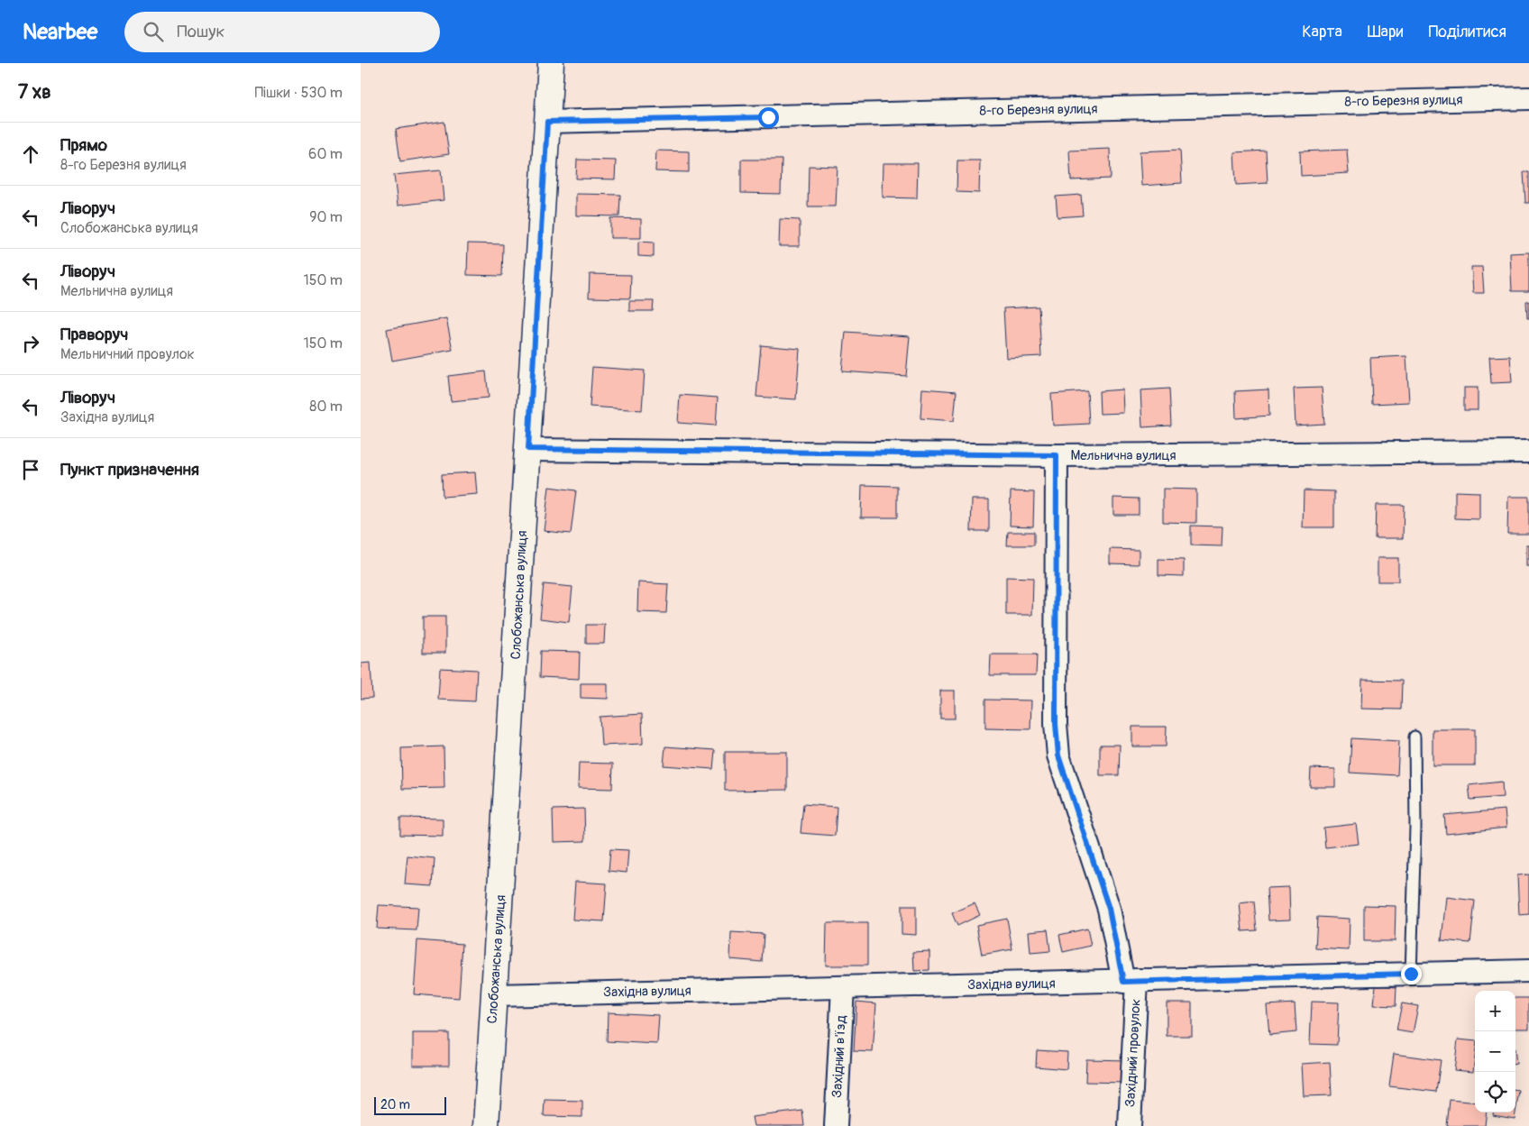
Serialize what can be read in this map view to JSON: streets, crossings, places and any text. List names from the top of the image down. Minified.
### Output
{"streets":{"street":["8-го Березня вулиця","Мельнична вулиця","Слобожанська вулиця","Західна вулиця","Західний провулок","Західний в'їзд"]},"crossings":[["8-го Березня вулиця","Слобожанська вулиця"],["Мельнична вулиця","Слобожанська вулиця"],["Мельнична вулиця","Західний провулок"],["Слобожанська вулиця","Західна вулиця"],["Західна вулиця","Західний провулок"],["Західна вулиця","Західний в'їзд"]],"scale_bar":"20 m","page":{"header":"Nearbee","search":"Пошук","nav":["Карта","Шари","Поділитися"],"heading":["7 хв","Пішки · 530 m"],"list":[["Прямо","8-го Березня вулиця","60 m"],["Ліворуч","Слобожанська вулиця","90 m"],["Ліворуч","Мельнична вулиця","150 m"],["Праворуч","Мельничний провулок","150 m"],["Ліворуч","Західна вулиця","80 m"],"Пункт призначення"],"map_buttons":["+","−"],"scale":"20 m"}}
